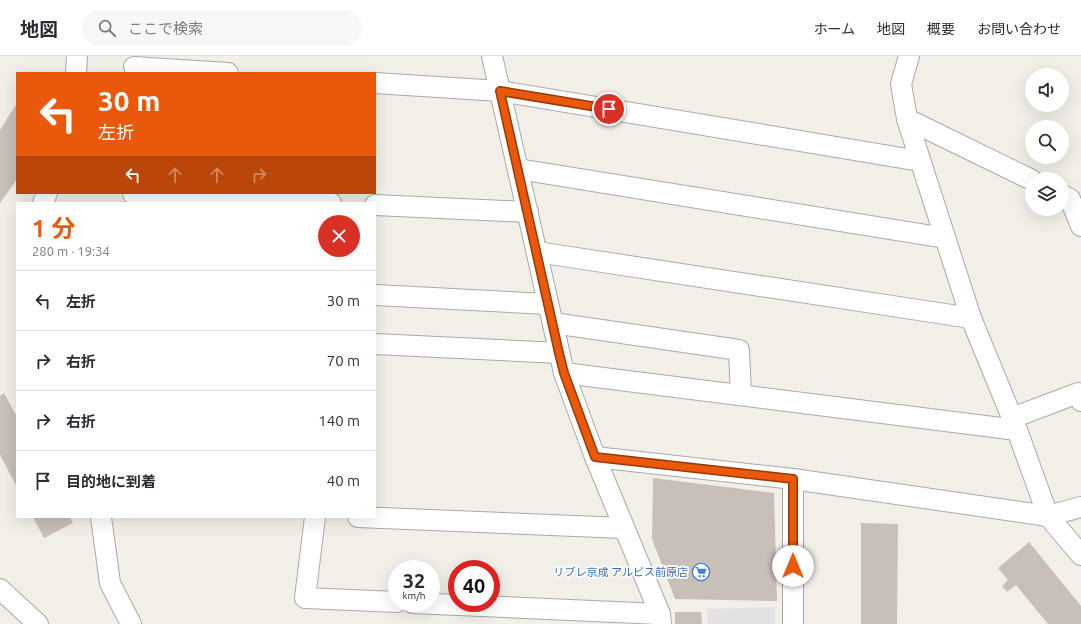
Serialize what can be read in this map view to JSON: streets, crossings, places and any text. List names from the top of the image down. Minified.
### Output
{"places":{"supermarket":["リブレ京成 アルビス前原店"]},"page":{"header":"地図","search":"ここで検索","nav":["ホーム","地図","概要","お問い合わせ"],"turn":["30 m","左折"],"heading":["1 分","280 m · 19:34"],"list":[{"name":"左折","value":"30 m"},{"name":"右折","value":"70 m"},{"name":"右折","value":"140 m"},{"name":"目的地に到着","value":"40 m"}],"speed":"32 km/h","limit":"40"}}
